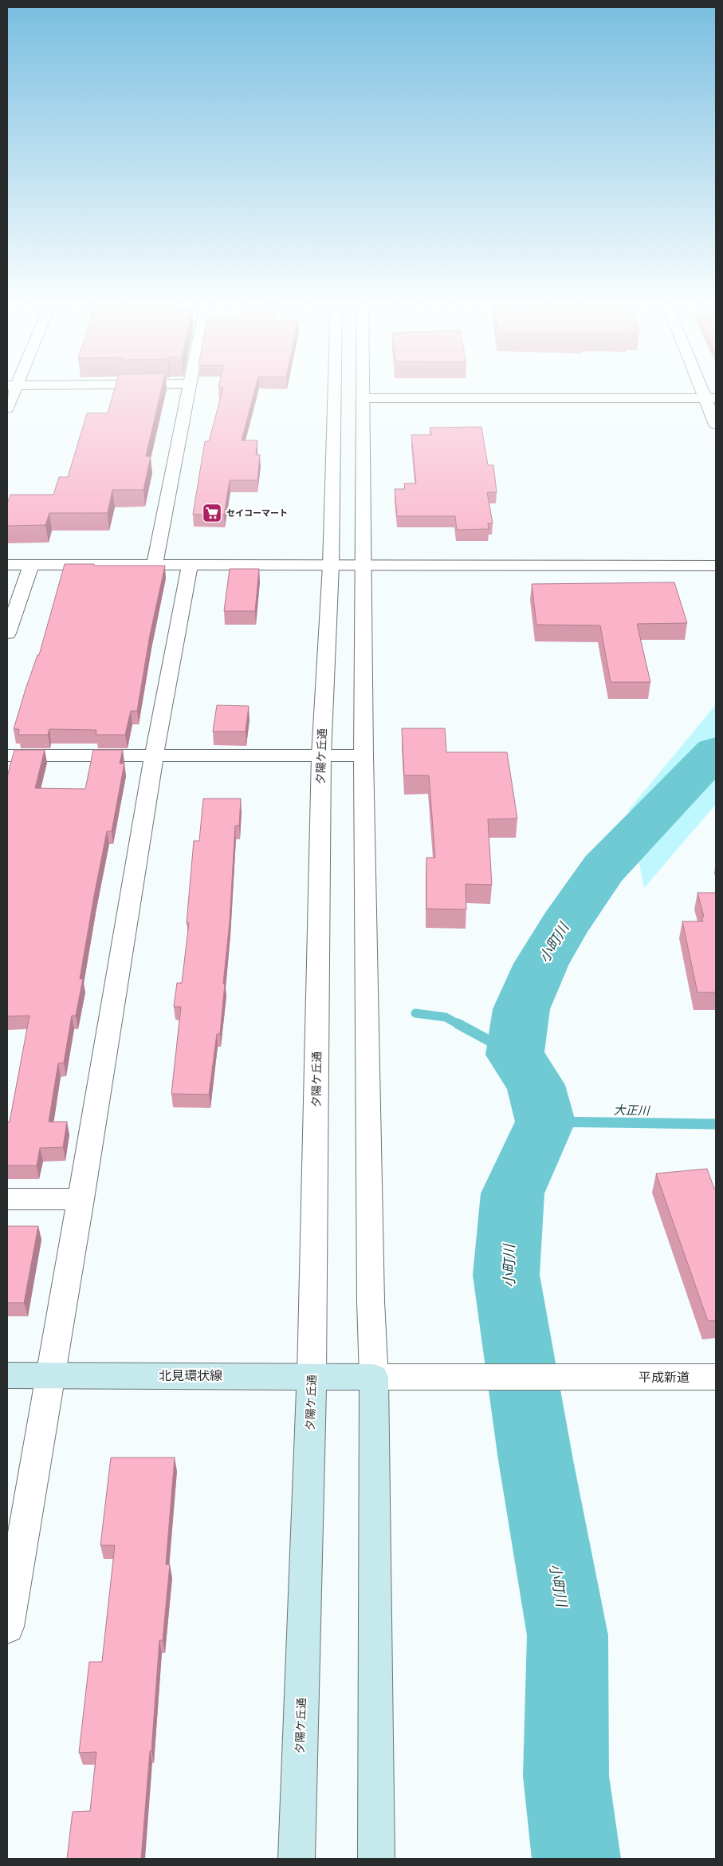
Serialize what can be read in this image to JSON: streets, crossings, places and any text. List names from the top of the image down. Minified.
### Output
{"streets":{"main road":["夕陽ケ丘通","北見環状線"],"street":["平成新道"]},"crossings":[["夕陽ケ丘通","北見環状線"],["北見環状線","平成新道"]],"water":["小町川","大正川"],"places":{"supermarket":["セイコーマート"]}}
